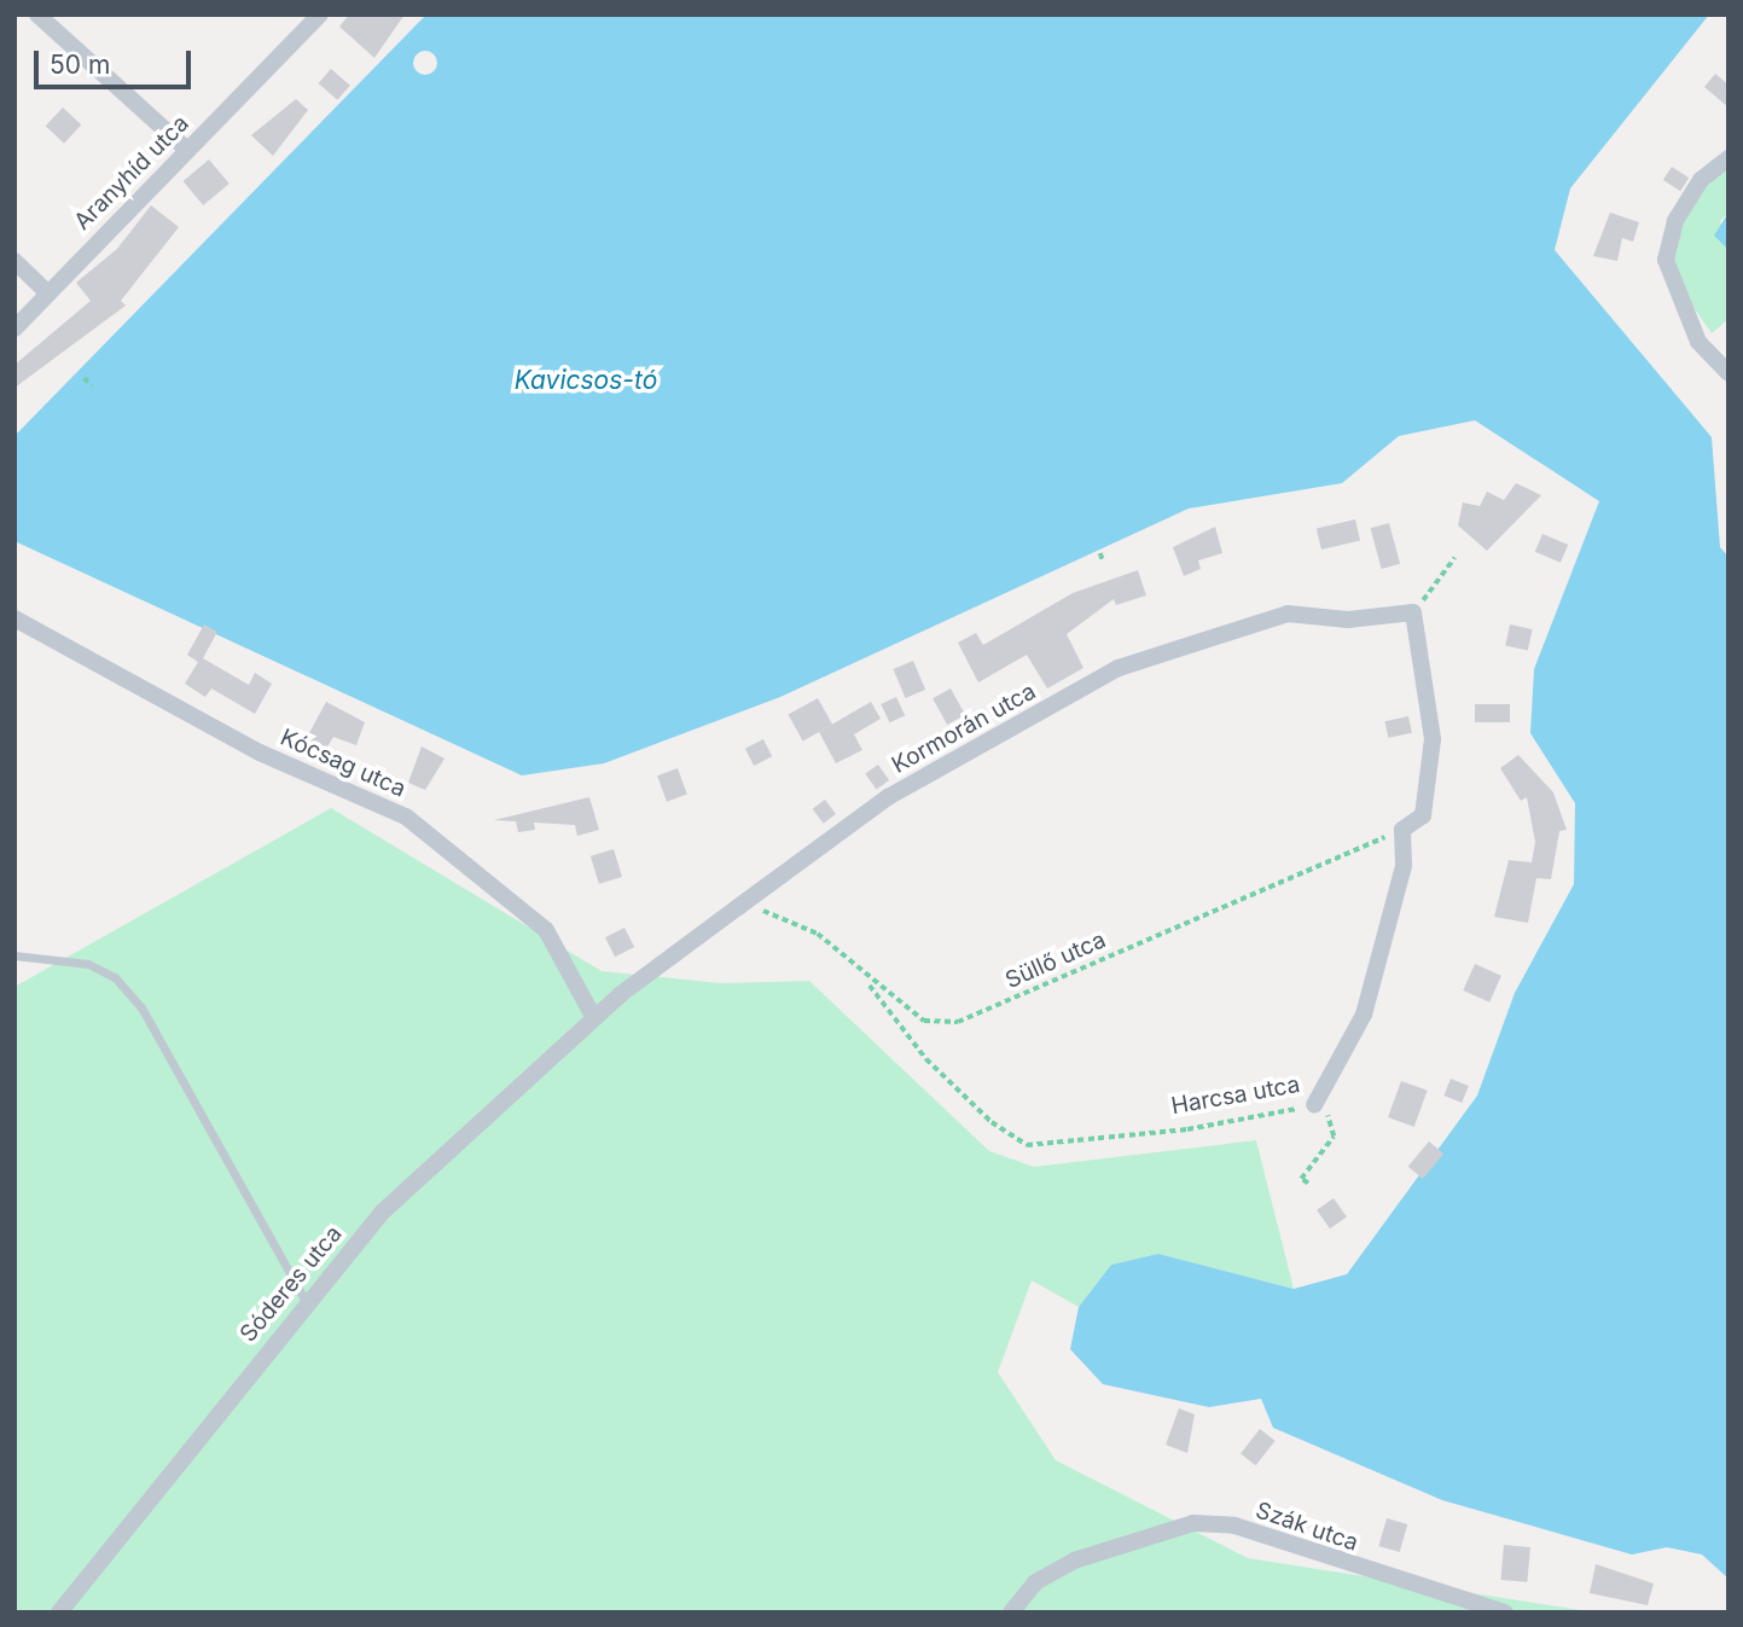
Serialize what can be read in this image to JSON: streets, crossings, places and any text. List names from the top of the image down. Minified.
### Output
{"streets":{"street":["Aranyhíd utca","Kormorán utca","Kócsag utca","Harcsa utca","Sóderes utca","Szák utca"],"path":["Süllő utca"]},"crossings":[["Kormorán utca","Kócsag utca"],["Kormorán utca","Süllő utca"],["Kormorán utca","Sóderes utca"],["Kócsag utca","Sóderes utca"],["Süllő utca","Harcsa utca"]],"water":["Kavicsos-tó"],"scale_bar":"50 m"}
